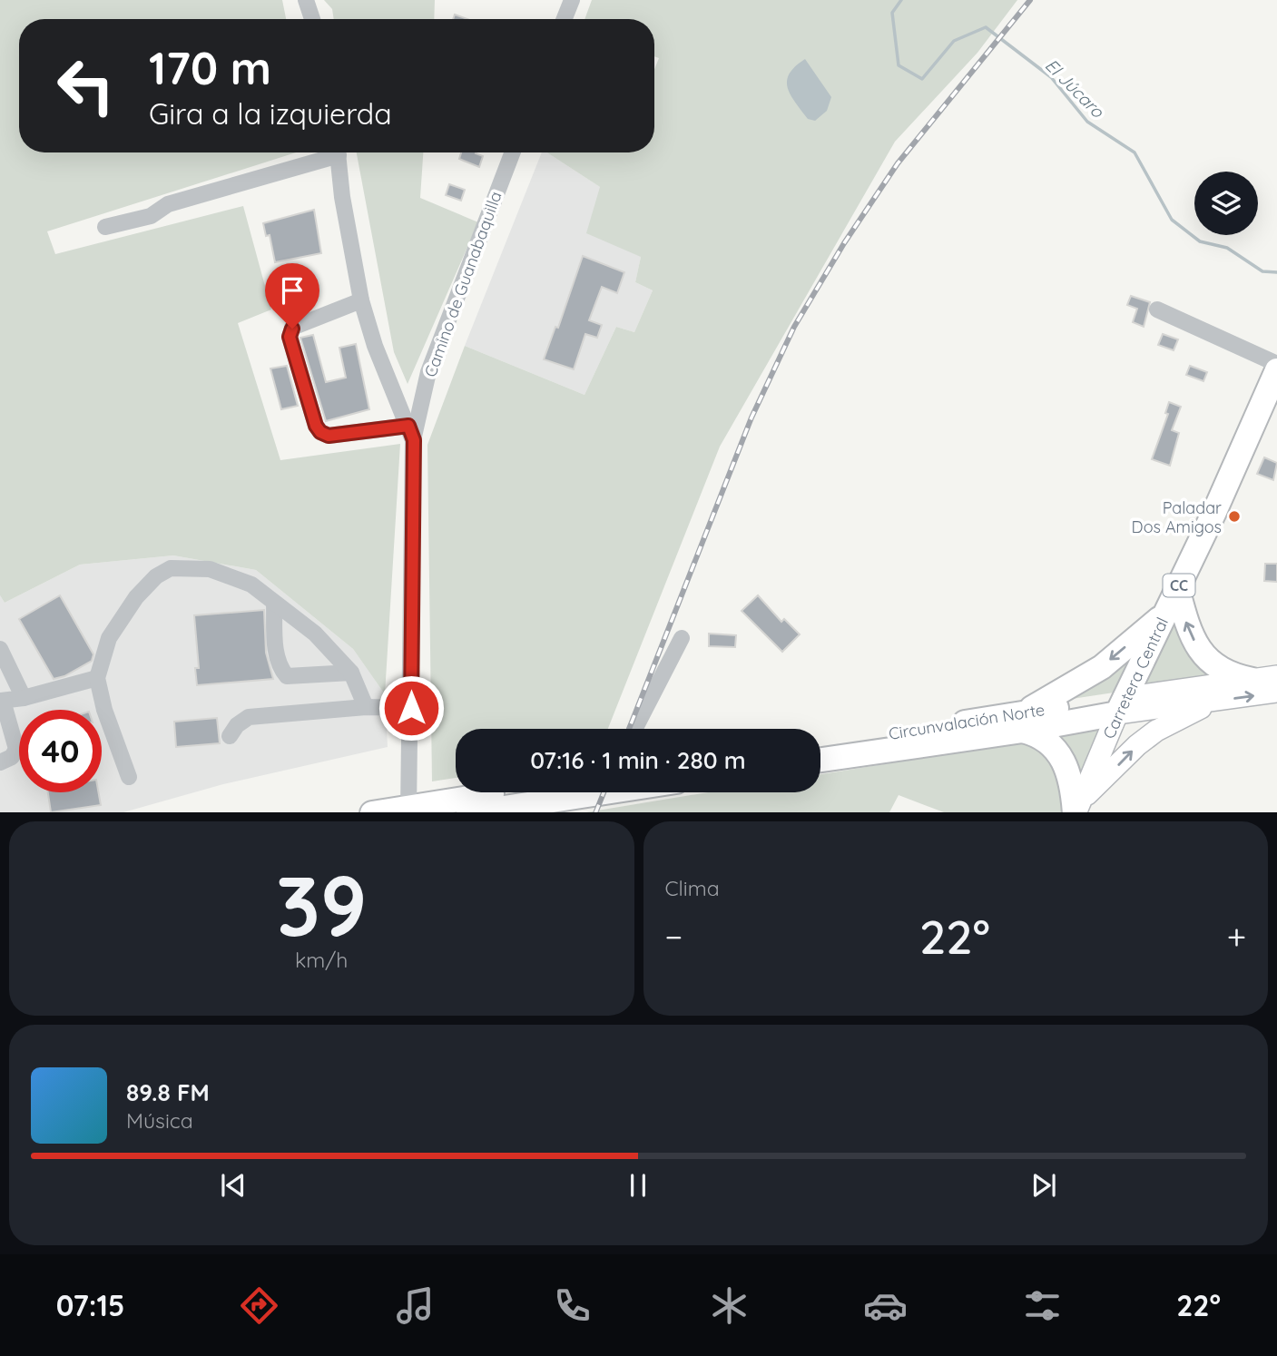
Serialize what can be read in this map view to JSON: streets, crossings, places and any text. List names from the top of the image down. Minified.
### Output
{"streets":{"highway":["CC","Carretera Central","Circunvalación Norte"],"street":["Camino de Guanabaquilla"]},"crossings":[["Carretera Central","Circunvalación Norte"]],"water":["El Júcaro"],"places":["Paladar Dos Amigos"],"page":{"turn":["170 m","Gira a la izquierda"],"limit":"40","trip":"07:16 · 1 min · 280 m","tile":[["39","km/h"],"Clima"],"heat":["−","22°","+"],"song":["89.8 FM","Música"],"tabs":["07:15","22°"]}}
